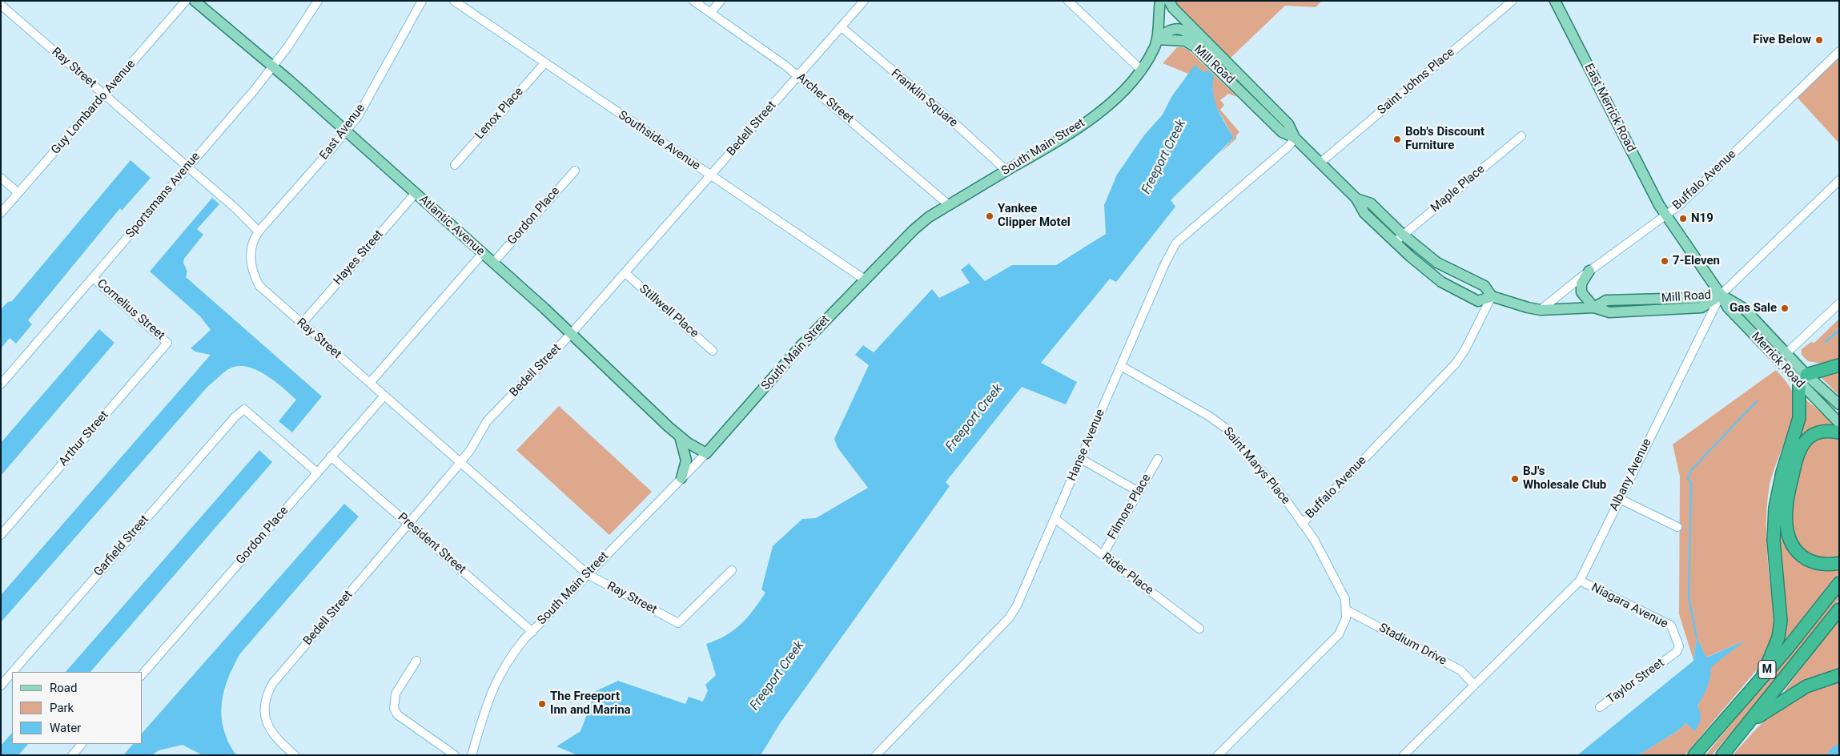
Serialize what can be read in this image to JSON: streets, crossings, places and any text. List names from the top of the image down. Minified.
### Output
{"streets":{"highway":["M"],"main road":["Mill Road","East Merrick Road","South Main Street","Atlantic Avenue","Merrick Road"],"street":["Ray Street","Saint Johns Place","Archer Street","Franklin Square","Guy Lombardo Avenue","Lenox Place","Bedell Street","East Avenue","Southside Avenue","Buffalo Avenue","Maple Place","Sportsmans Avenue","Gordon Place","Hayes Street","Cornelius Street","Stillwell Place","Arthur Street","Hanse Avenue","Saint Marys Place","Albany Avenue","Filmore Place","President Street","Garfield Street","Rider Place","Niagara Avenue","Stadium Drive","Taylor Street"]},"crossings":[["Mill Road","Saint Johns Place"],["Mill Road","South Main Street"],["Mill Road","Buffalo Avenue"],["Mill Road","Maple Place"],["Mill Road","Merrick Road"],["Mill Road","Hanse Avenue"],["Mill Road","Albany Avenue"],["Ray Street","Guy Lombardo Avenue"],["Ray Street","Bedell Street"],["Ray Street","East Avenue"],["Ray Street","South Main Street"],["Ray Street","Sportsmans Avenue"],["Ray Street","Gordon Place"],["Ray Street","Hayes Street"],["Archer Street","Bedell Street"],["Archer Street","South Main Street"],["Franklin Square","Bedell Street"],["Franklin Square","South Main Street"],["East Merrick Road","Buffalo Avenue"],["East Merrick Road","Merrick Road"],["Lenox Place","Southside Avenue"],["Bedell Street","Southside Avenue"],["Bedell Street","Atlantic Avenue"],["Bedell Street","Stillwell Place"],["Bedell Street","President Street"],["East Avenue","Atlantic Avenue"],["Southside Avenue","South Main Street"],["South Main Street","Atlantic Avenue"],["South Main Street","President Street"],["Buffalo Avenue","Merrick Road"],["Buffalo Avenue","Saint Marys Place"],["Buffalo Avenue","Stadium Drive"],["Sportsmans Avenue","Atlantic Avenue"],["Sportsmans Avenue","Cornelius Street"],["Gordon Place","Atlantic Avenue"],["Gordon Place","President Street"],["Gordon Place","Garfield Street"],["Atlantic Avenue","Hayes Street"],["Cornelius Street","Arthur Street"],["Merrick Road","Albany Avenue"],["Hanse Avenue","Saint Marys Place"],["Hanse Avenue","Rider Place"],["Albany Avenue","Niagara Avenue"],["Albany Avenue","Stadium Drive"],["Filmore Place","Rider Place"],["Niagara Avenue","Taylor Street"]],"water":["Freeport Creek"],"places":["Five Below","Bob's Discount Furniture","Yankee Clipper Motel","N19","7-Eleven","Gas Sale","BJ's Wholesale Club","The Freeport Inn and Marina"],"legend":["Road","Park","Water"]}
